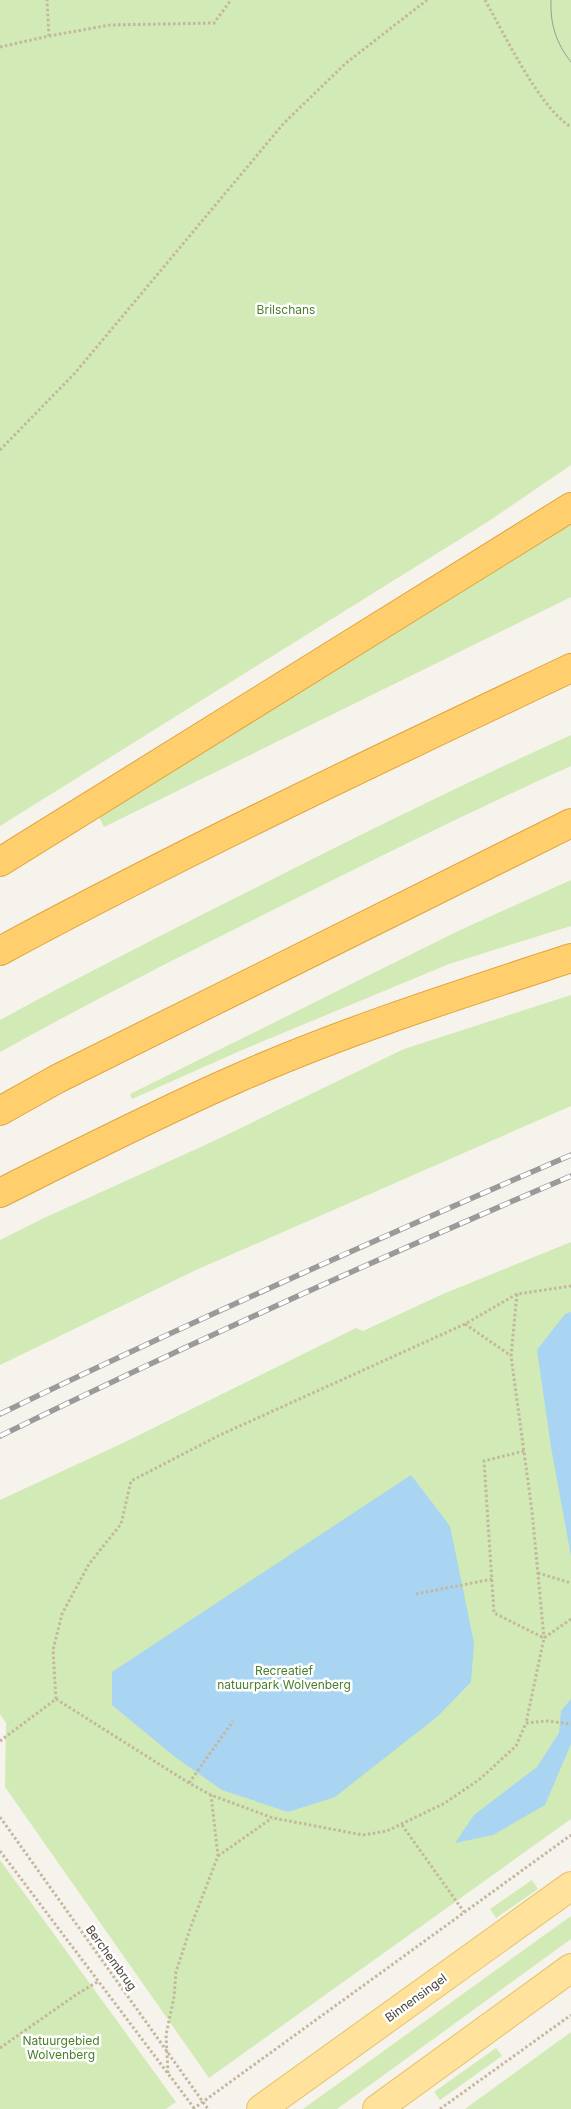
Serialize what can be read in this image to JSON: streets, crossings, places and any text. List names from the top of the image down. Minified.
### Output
{"streets":{"main road":["Binnensingel"],"path":["Berchembrug"]},"parks":["Brilschans","Recreatief natuurpark Wolvenberg","Natuurgebied Wolvenberg"]}
